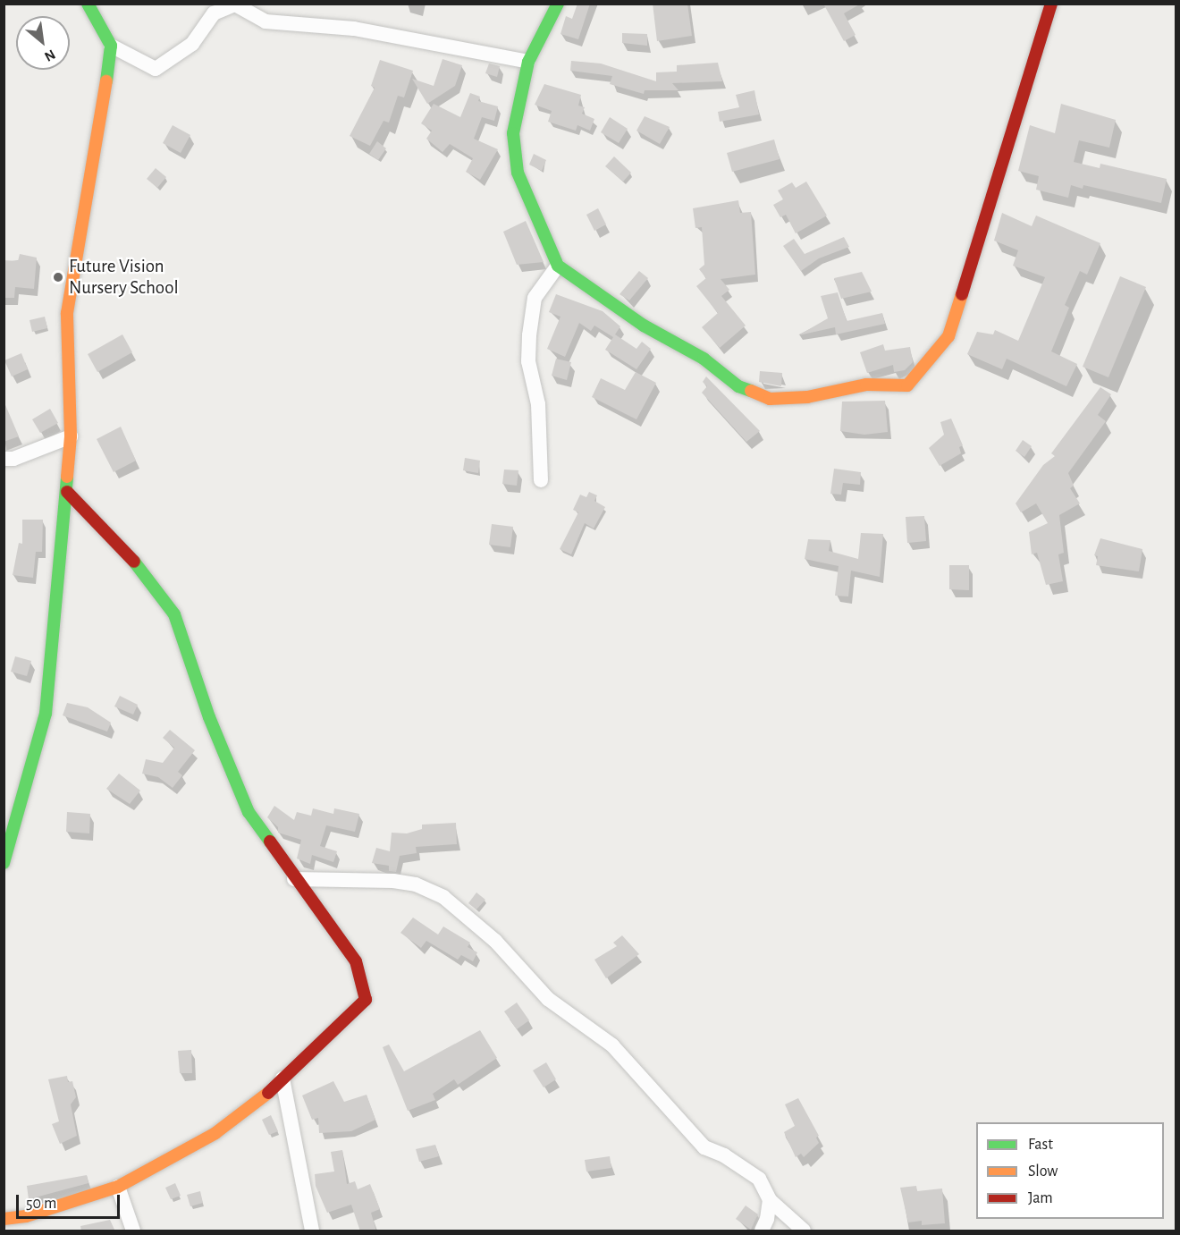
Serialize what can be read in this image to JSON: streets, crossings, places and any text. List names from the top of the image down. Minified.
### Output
{"places":["Future Vision Nursery School"],"legend":["Fast","Slow","Jam"],"scale_bar":"50 m","north":"bottom right"}
